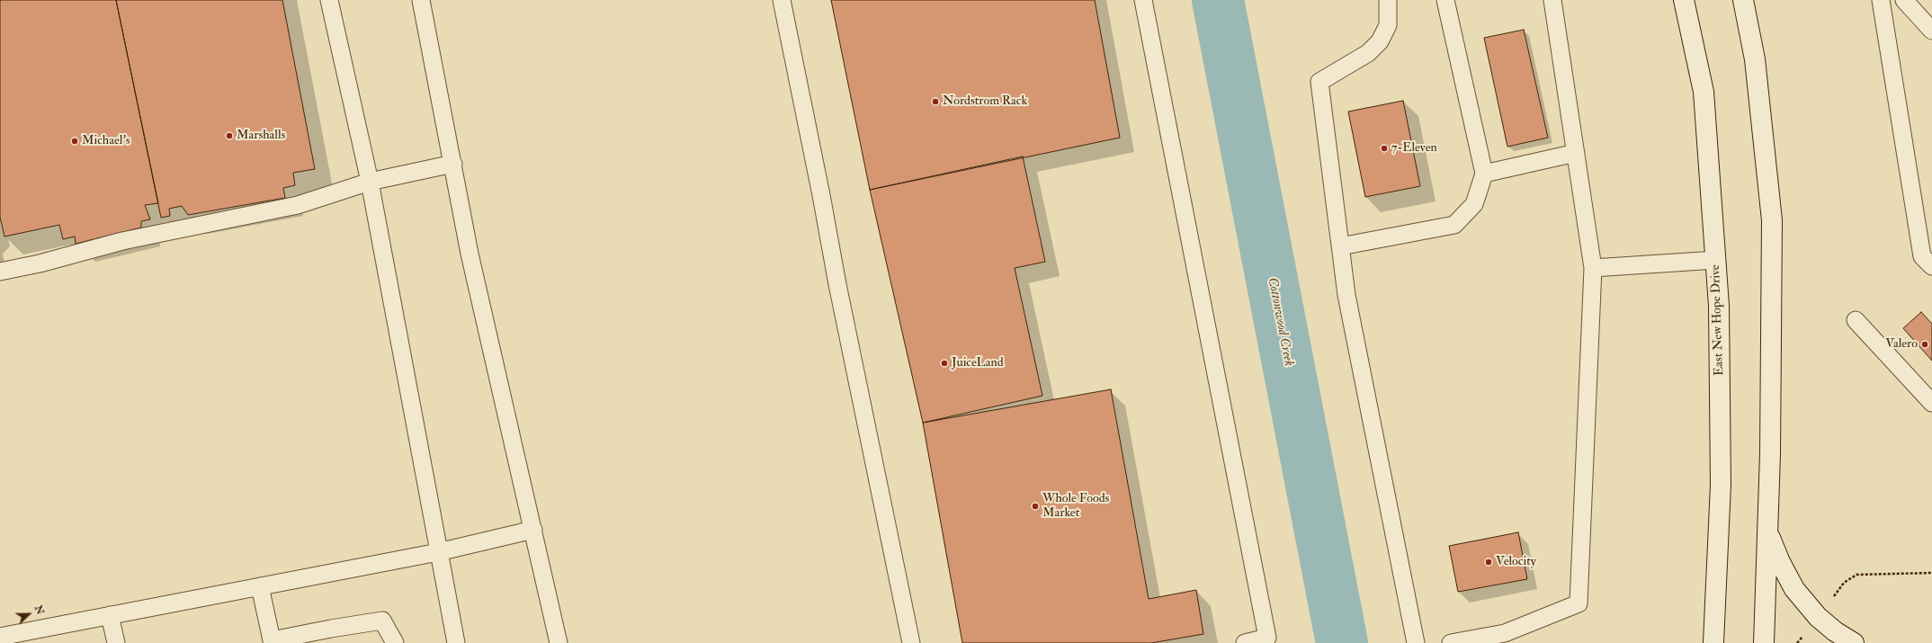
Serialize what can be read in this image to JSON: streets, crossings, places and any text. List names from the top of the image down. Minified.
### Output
{"streets":{"main road":["East New Hope Drive"]},"water":["Cottonwood Creek"],"places":["Nordstrom Rack","Marshalls","Michael's","7-Eleven","Valero","JuiceLand","Whole Foods Market","Velocity"],"north":"right"}
